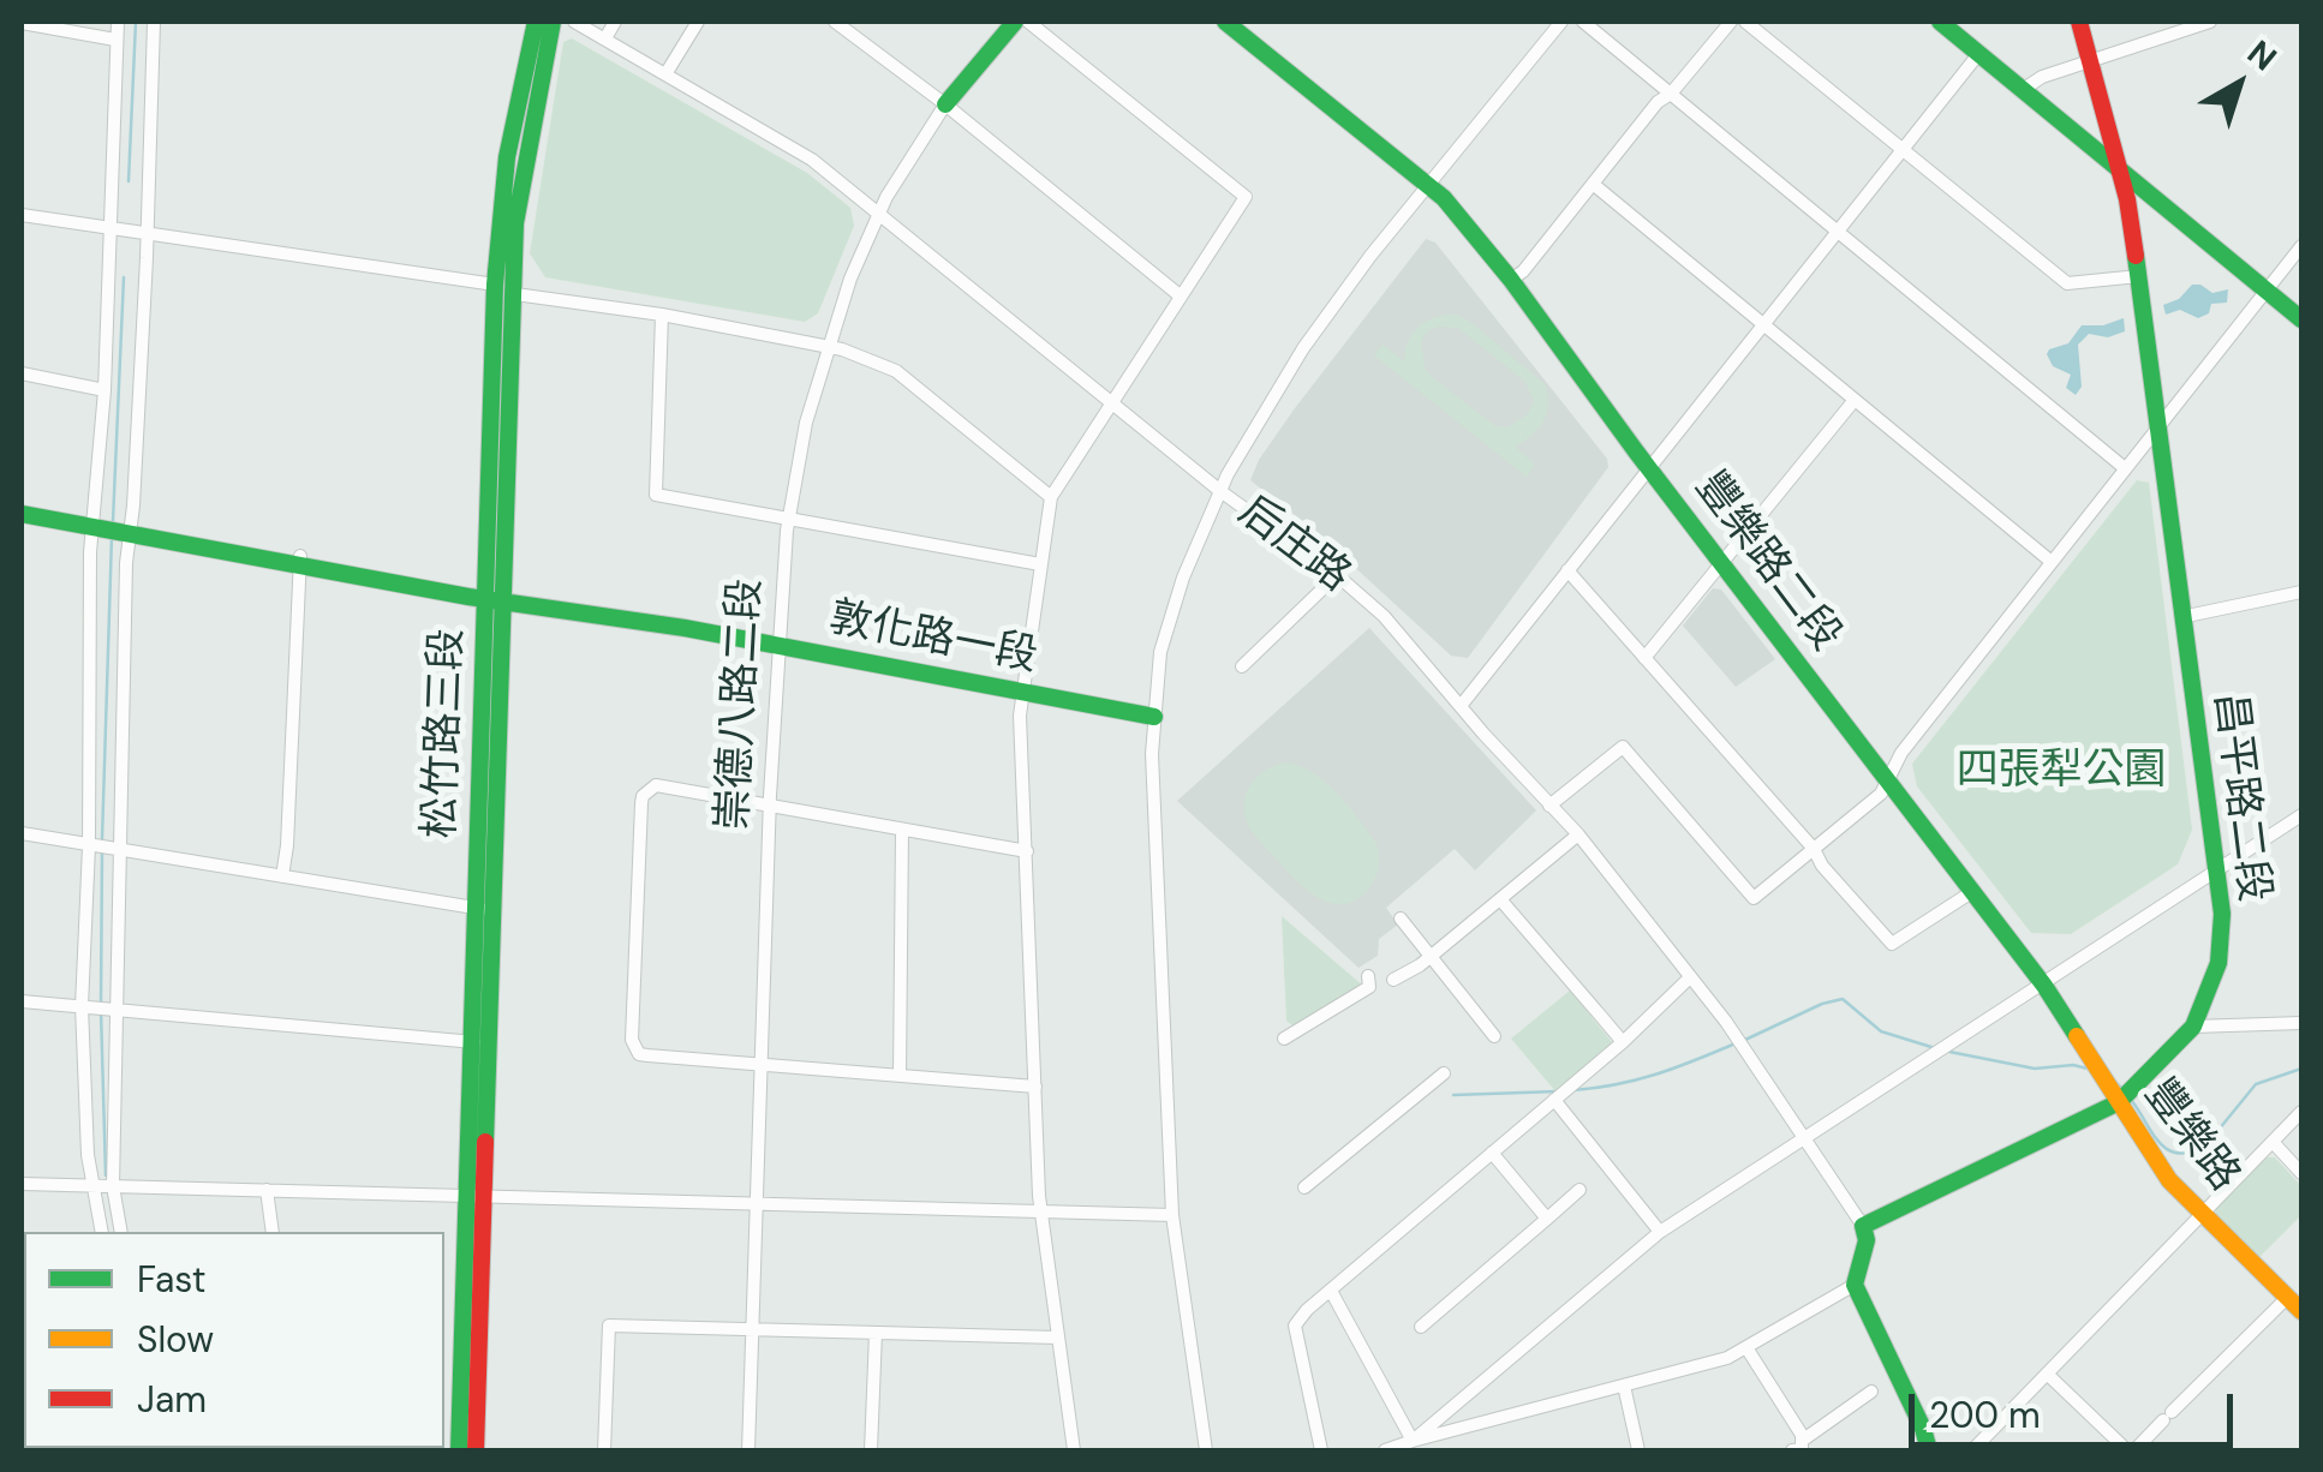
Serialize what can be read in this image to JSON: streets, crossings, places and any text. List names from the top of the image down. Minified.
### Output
{"streets":{"street":["后庄路","豐樂路二段","敦化路一段","崇德八路二段","松竹路三段","昌平路二段","豐樂路"]},"crossings":[["后庄路","崇德八路二段"],["后庄路","昌平路二段"],["豐樂路二段","豐樂路"],["敦化路一段","崇德八路二段"],["敦化路一段","松竹路三段"],["昌平路二段","豐樂路"]],"parks":["四張犁公園"],"legend":["Fast","Slow","Jam"],"scale_bar":"200 m","north":"top right"}
